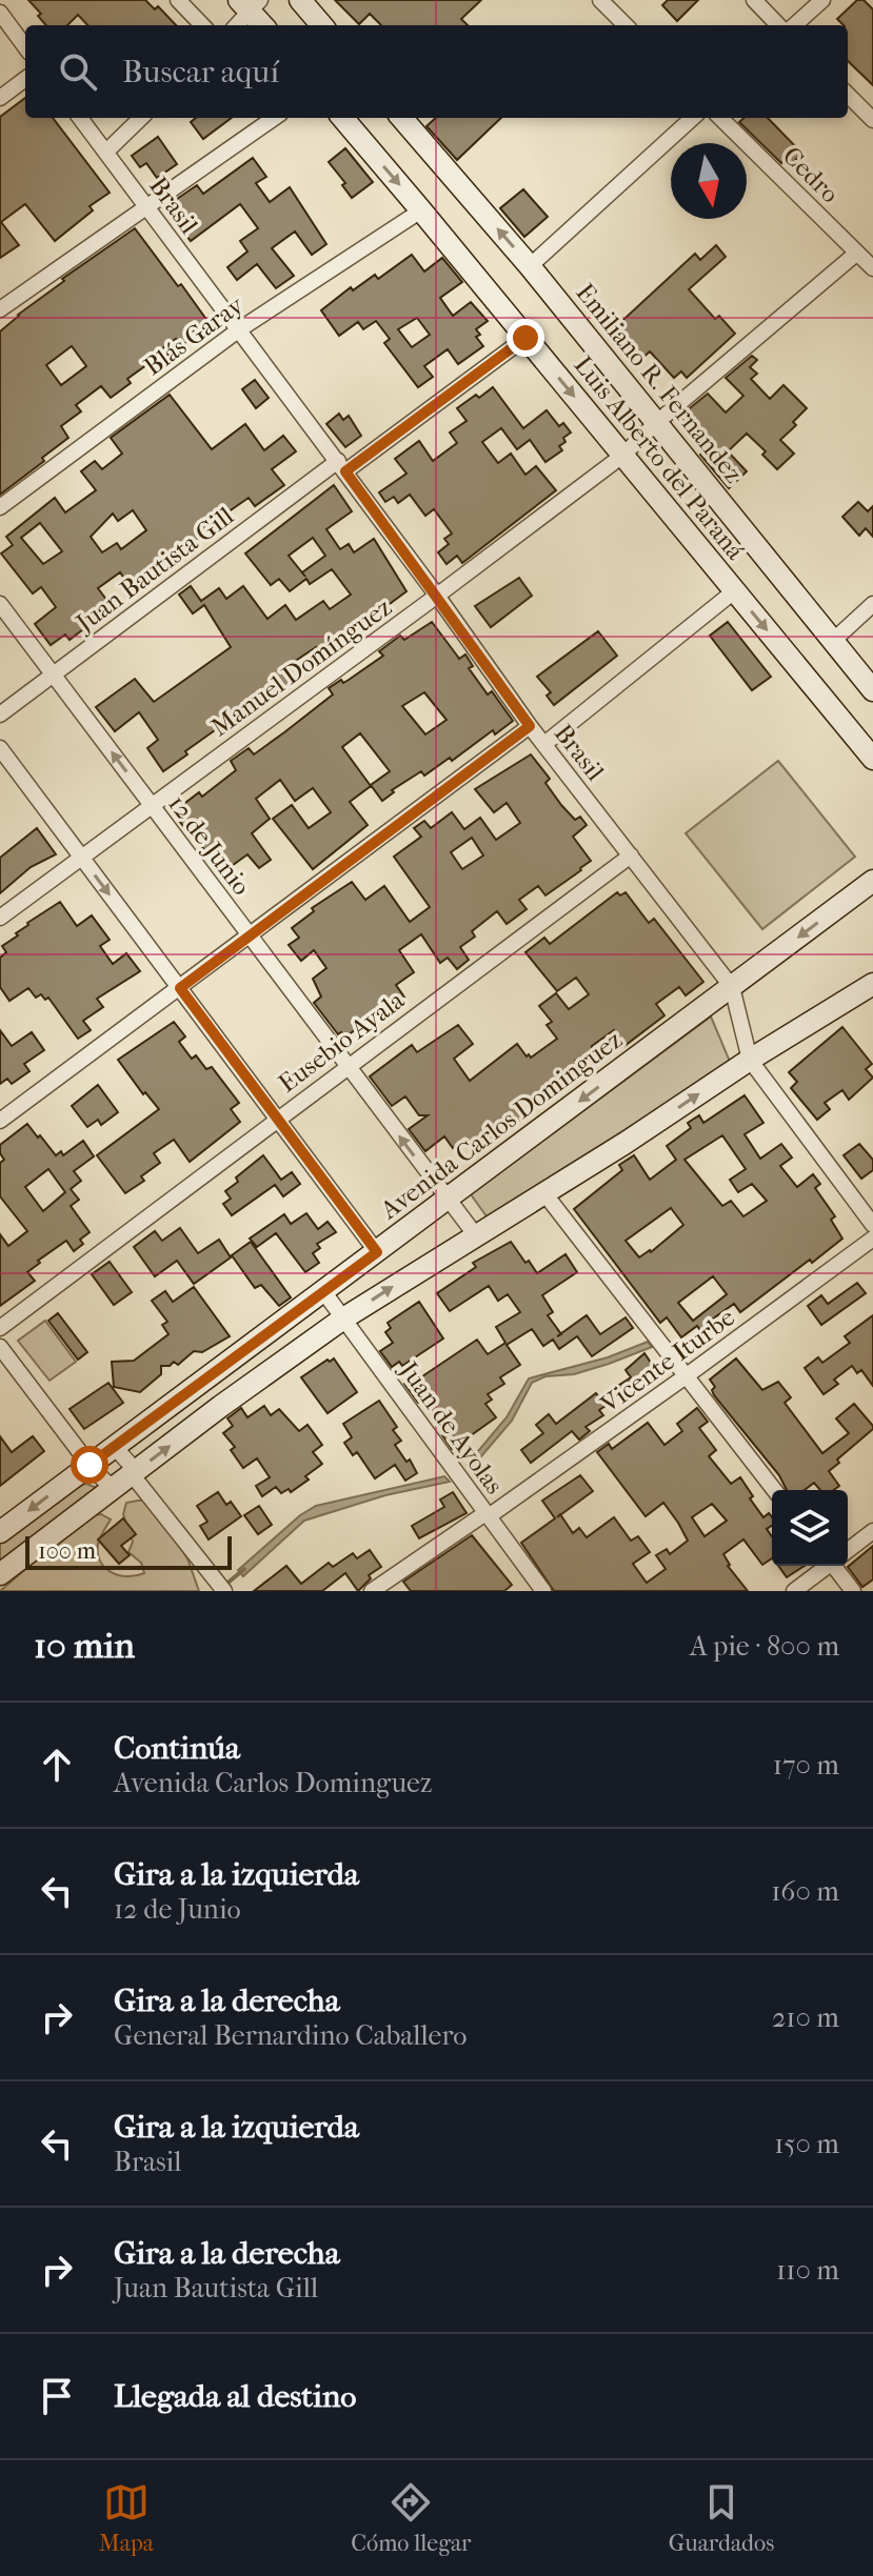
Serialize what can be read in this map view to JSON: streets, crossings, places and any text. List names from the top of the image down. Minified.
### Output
{"streets":{"main road":["Emiliano R. Fernandez","Luis Alberto del Paraná","Avenida Carlos Dominguez"],"street":["Cedro","Brasil","Blás Garay","Juan Bautista Gill","Manuel Domínguez","12 de Junio","Eusebio Ayala","Vicente Iturbe","Juan de Ayolas"]},"crossings":[["Cedro","Manuel Domínguez"],["Brasil","Blás Garay"],["Brasil","Juan Bautista Gill"],["Brasil","Manuel Domínguez"],["Brasil","Eusebio Ayala"],["Brasil","Avenida Carlos Dominguez"],["Blás Garay","Luis Alberto del Paraná"],["Emiliano R. Fernandez","Manuel Domínguez"],["Luis Alberto del Paraná","Juan Bautista Gill"],["Luis Alberto del Paraná","Manuel Domínguez"],["Juan Bautista Gill","12 de Junio"],["Manuel Domínguez","12 de Junio"],["12 de Junio","Eusebio Ayala"],["12 de Junio","Avenida Carlos Dominguez"],["Avenida Carlos Dominguez","Juan de Ayolas"],["Vicente Iturbe","Juan de Ayolas"]],"one_way":["Luis Alberto del Paraná"],"scale_bar":"100 m","north":"bottom","page":{"search":"Buscar aquí","scale":"100 m","heading":["10 min","A pie · 800 m"],"list":[["Continúa","Avenida Carlos Dominguez","170 m"],["Gira a la izquierda","12 de Junio","160 m"],["Gira a la derecha","General Bernardino Caballero","210 m"],["Gira a la izquierda","Brasil","150 m"],["Gira a la derecha","Juan Bautista Gill","110 m"],"Llegada al destino"],"nav":["Mapa","Cómo llegar","Guardados"]}}
